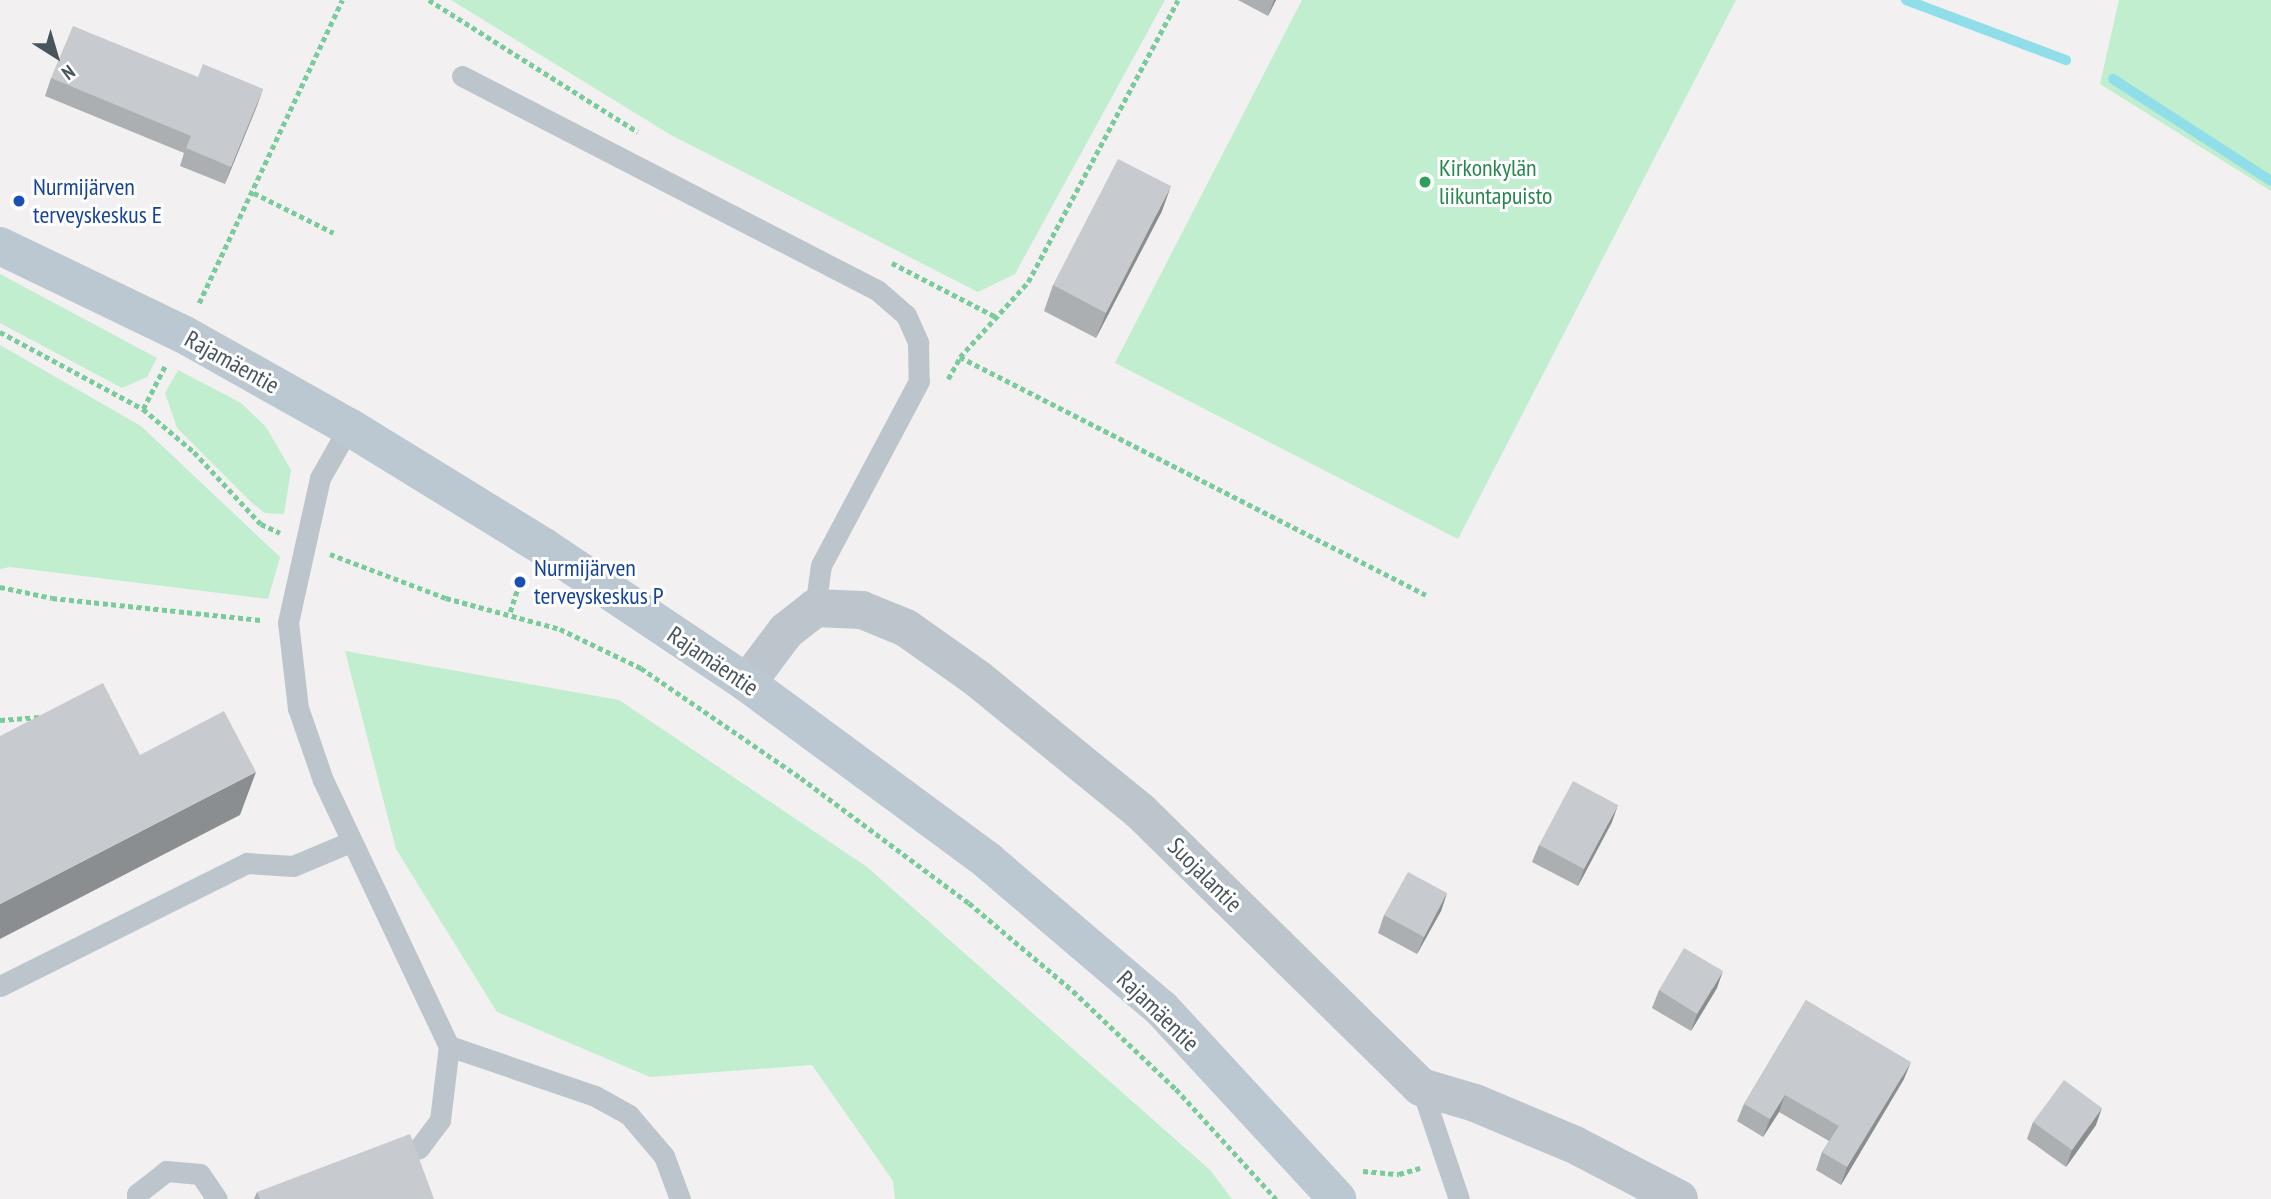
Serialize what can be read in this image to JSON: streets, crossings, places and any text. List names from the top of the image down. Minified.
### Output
{"streets":{"main road":["Rajamäentie"],"street":["Suojalantie"]},"places":["Kirkonkylän liikuntapuisto","Nurmijärven terveyskeskus E","Nurmijärven terveyskeskus P"],"north":"bottom right"}
